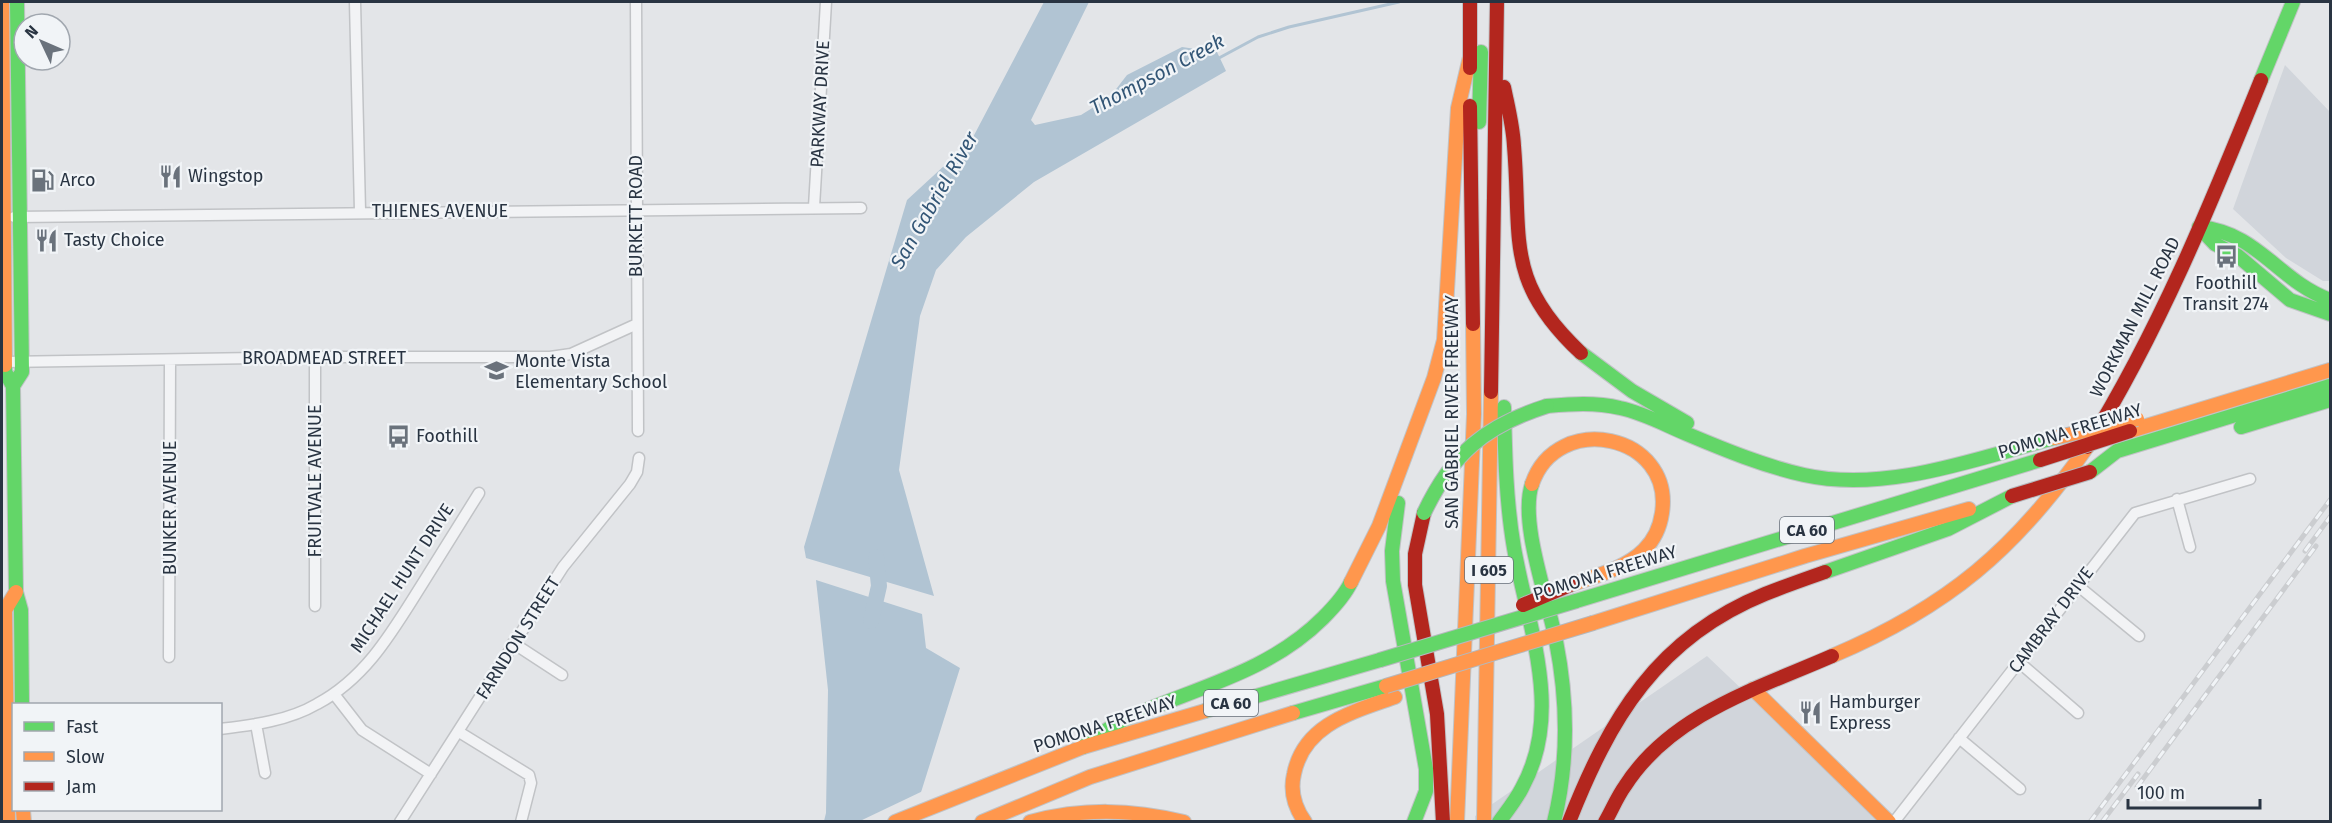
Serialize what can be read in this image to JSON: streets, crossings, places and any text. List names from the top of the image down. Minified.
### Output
{"streets":{"main road":["WORKMAN MILL ROAD","SAN GABRIEL RIVER FREEWAY","POMONA FREEWAY","CA 60","I 605"],"street":["PARKWAY DRIVE","THIENES AVENUE","BURKETT ROAD","BROADMEAD STREET","FRUITVALE AVENUE","BUNKER AVENUE","MICHAEL HUNT DRIVE","CAMBRAY DRIVE","FARNDON STREET"]},"crossings":[["PARKWAY DRIVE","THIENES AVENUE"],["THIENES AVENUE","BURKETT ROAD"],["BURKETT ROAD","BROADMEAD STREET"],["BROADMEAD STREET","FRUITVALE AVENUE"],["BROADMEAD STREET","BUNKER AVENUE"]],"water":["Thompson Creek","San Gabriel River"],"places":{"restaurant":["Wingstop","Tasty Choice","Hamburger Express"],"fuel station":["Arco"],"bus stop":["Foothill Transit 274","Foothill"],"school or university":["Monte Vista Elementary School"]},"legend":["Fast","Slow","Jam"],"scale_bar":"100 m","north":"top left"}
